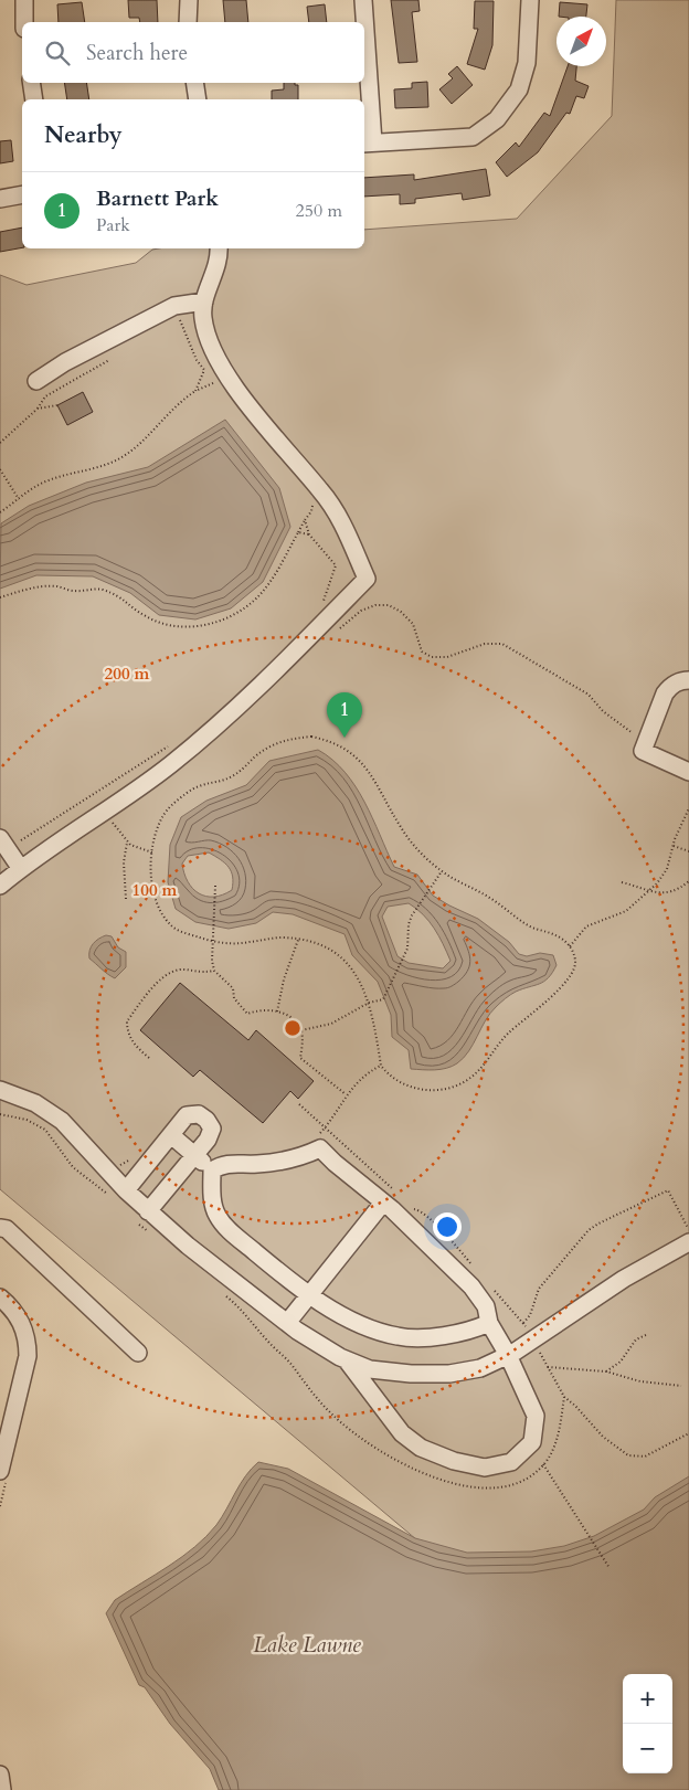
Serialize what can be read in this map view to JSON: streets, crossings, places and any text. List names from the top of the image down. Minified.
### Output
{"water":["Lake Lawne"],"north":"top right","page":{"search":"Search here","heading":"Nearby","list":[{"mark":"1","name":"Barnett Park","note":"Park","value":"250 m"}],"pins":"1","map_buttons":["+","−"]},"rings":["200 m","100 m"]}
